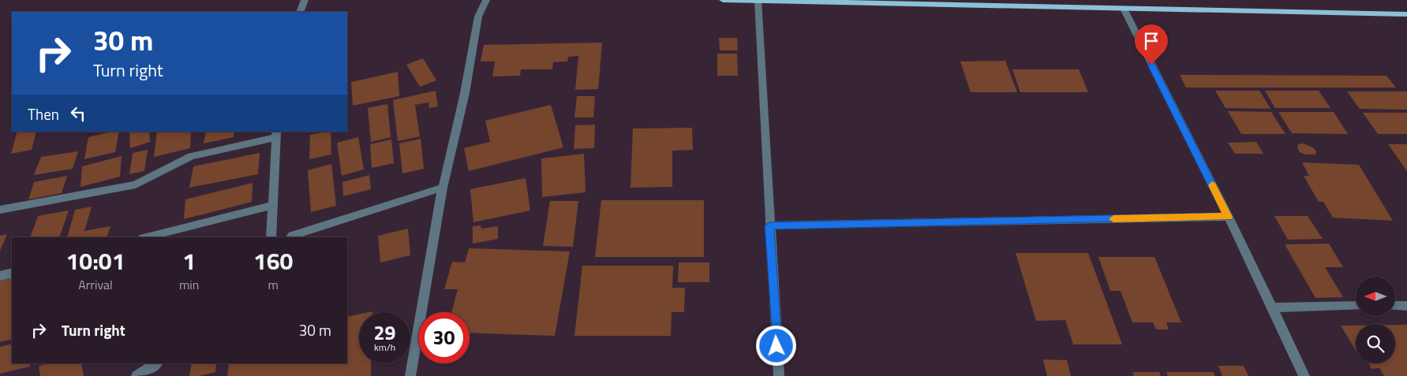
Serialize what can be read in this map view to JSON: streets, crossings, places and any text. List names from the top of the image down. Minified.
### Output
{"north":"left","page":{"turn":["30 m","Turn right"],"then":"Then","eta":["10:01","Arrival","1","min","160","m"],"list":[{"name":"Turn right","value":"30 m"}],"speed":"29 km/h","limit":"30"}}
